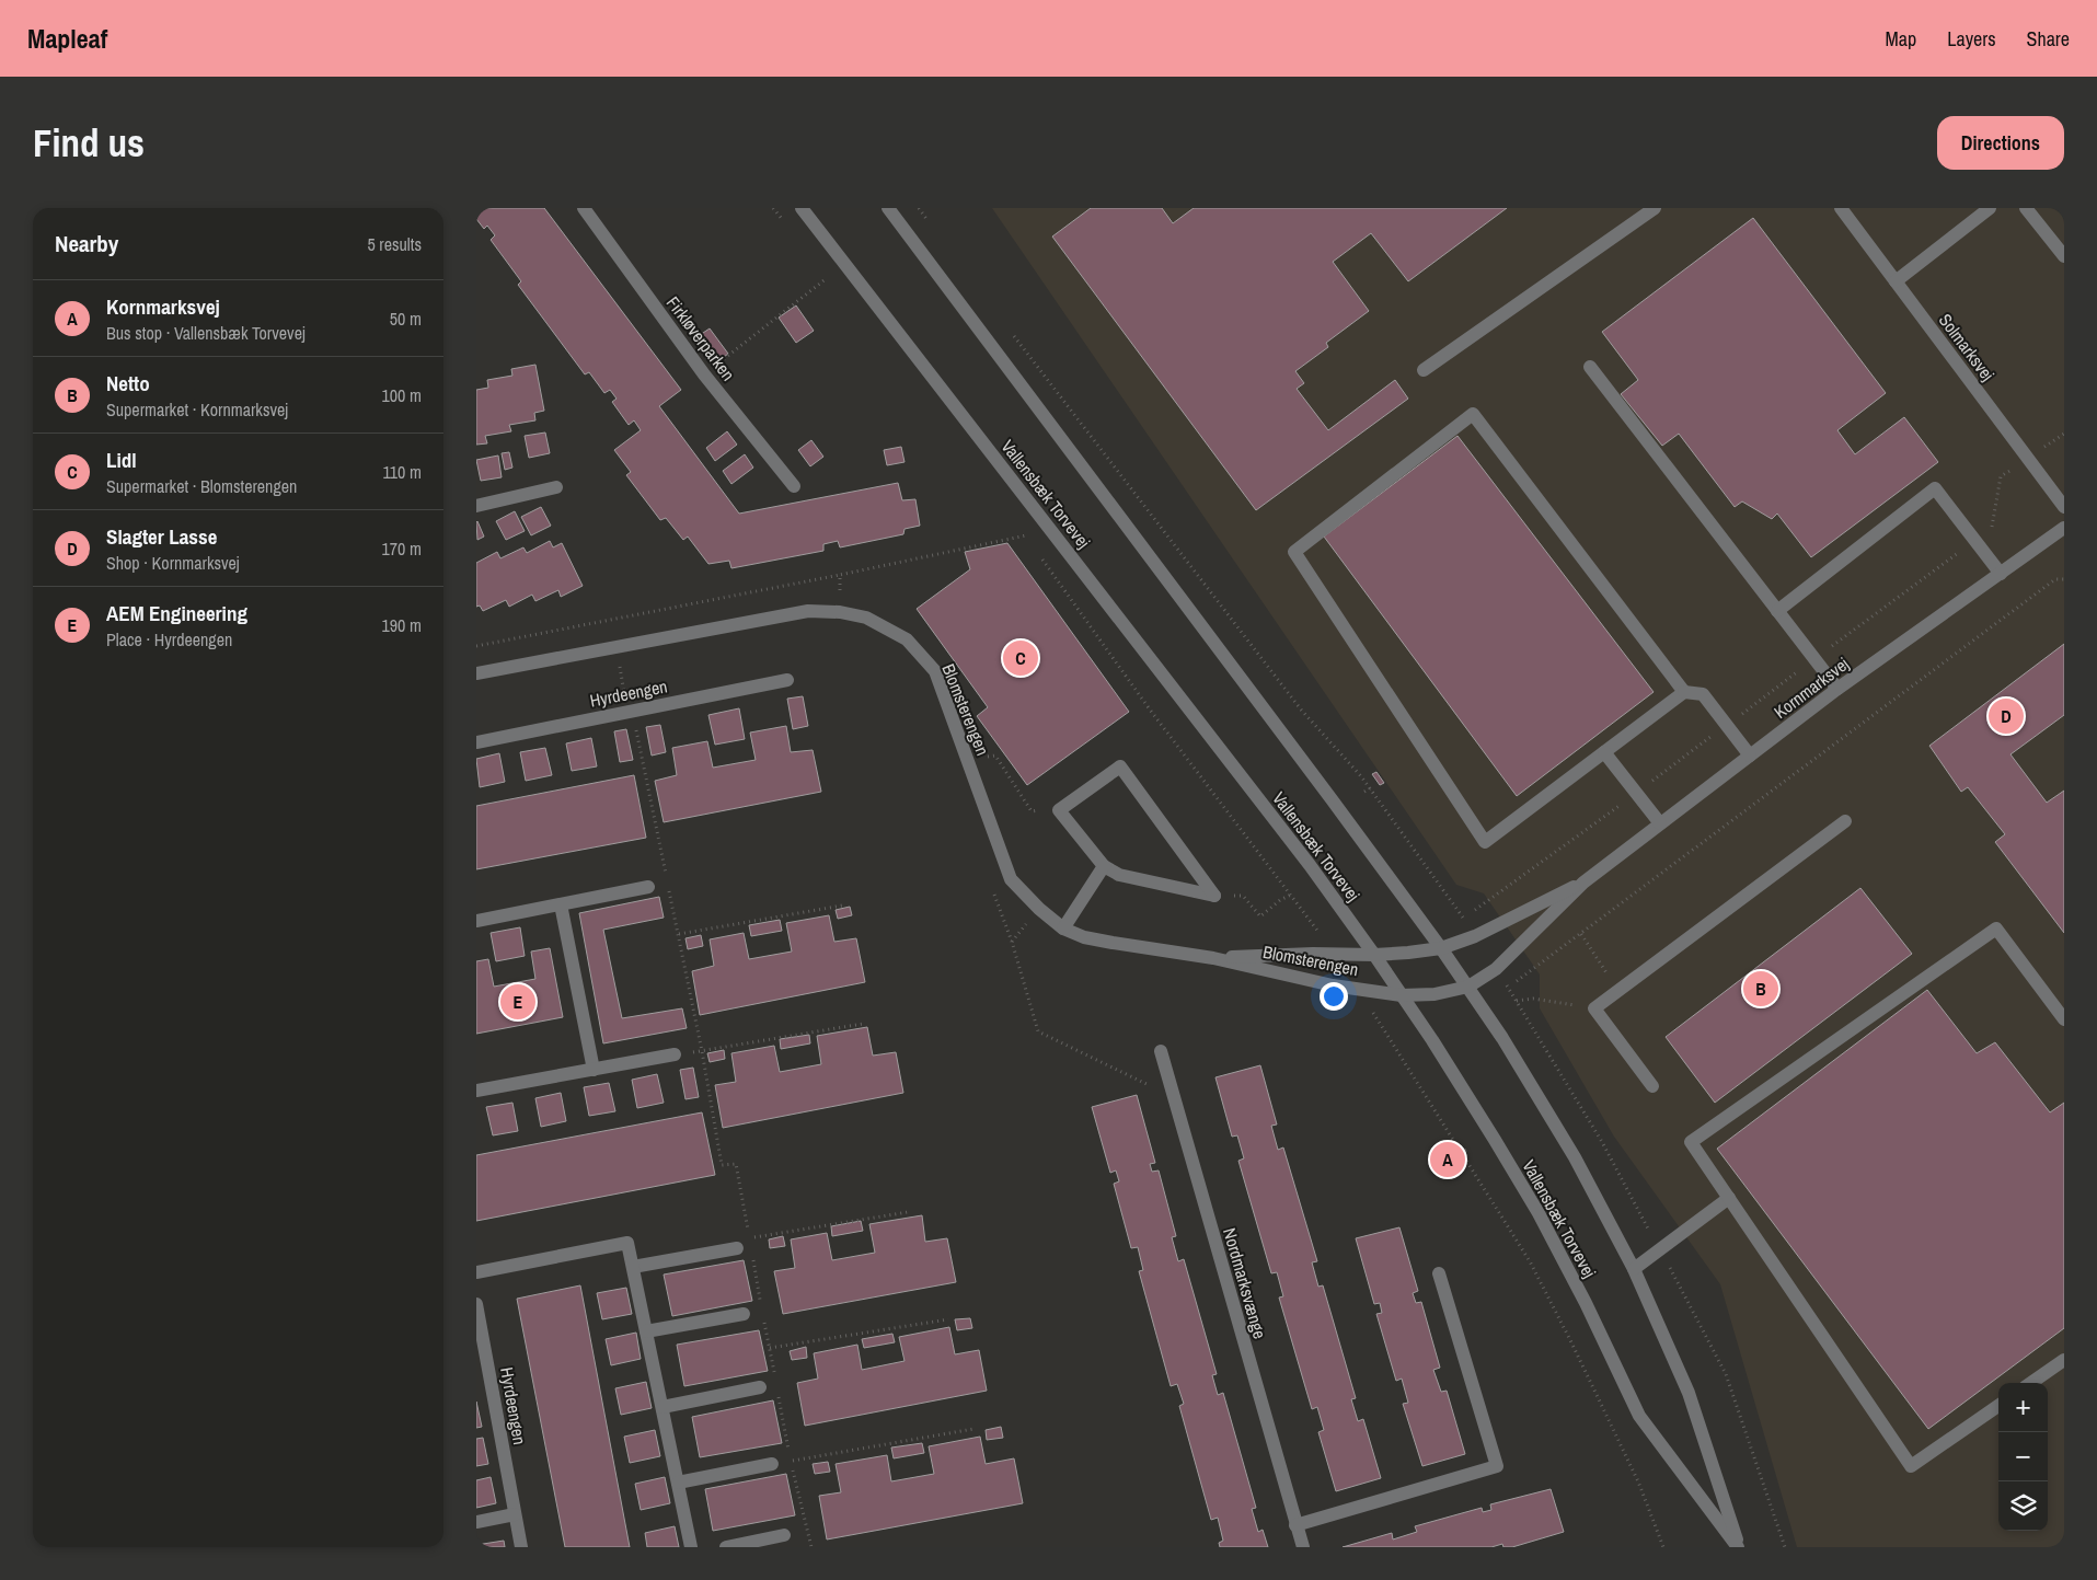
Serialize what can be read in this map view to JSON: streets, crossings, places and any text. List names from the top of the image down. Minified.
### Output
{"streets":{"street":["Firkløverparken","Solmarksvej","Vallensbæk Torvevej","Kornmarksvej","Hyrdeengen","Blomsterengen","Nordmarksvænge"]},"crossings":[["Vallensbæk Torvevej","Kornmarksvej"],["Vallensbæk Torvevej","Blomsterengen"],["Kornmarksvej","Blomsterengen"]],"page":{"header":"Mapleaf","nav":["Map","Layers","Share"],"buttons":"Directions","title":"Find us","heading":["Nearby","5 results"],"list":[{"mark":"A","name":"Kornmarksvej","note":"Bus stop · Vallensbæk Torvevej","value":"50 m"},{"mark":"B","name":"Netto","note":"Supermarket · Kornmarksvej","value":"100 m"},{"mark":"C","name":"Lidl","note":"Supermarket · Blomsterengen","value":"110 m"},{"mark":"D","name":"Slagter Lasse","note":"Shop · Kornmarksvej","value":"170 m"},{"mark":"E","name":"AEM Engineering","note":"Place · Hyrdeengen","value":"190 m"}],"pins":["C","D","B","E","A"],"map_buttons":["+","−"]}}
